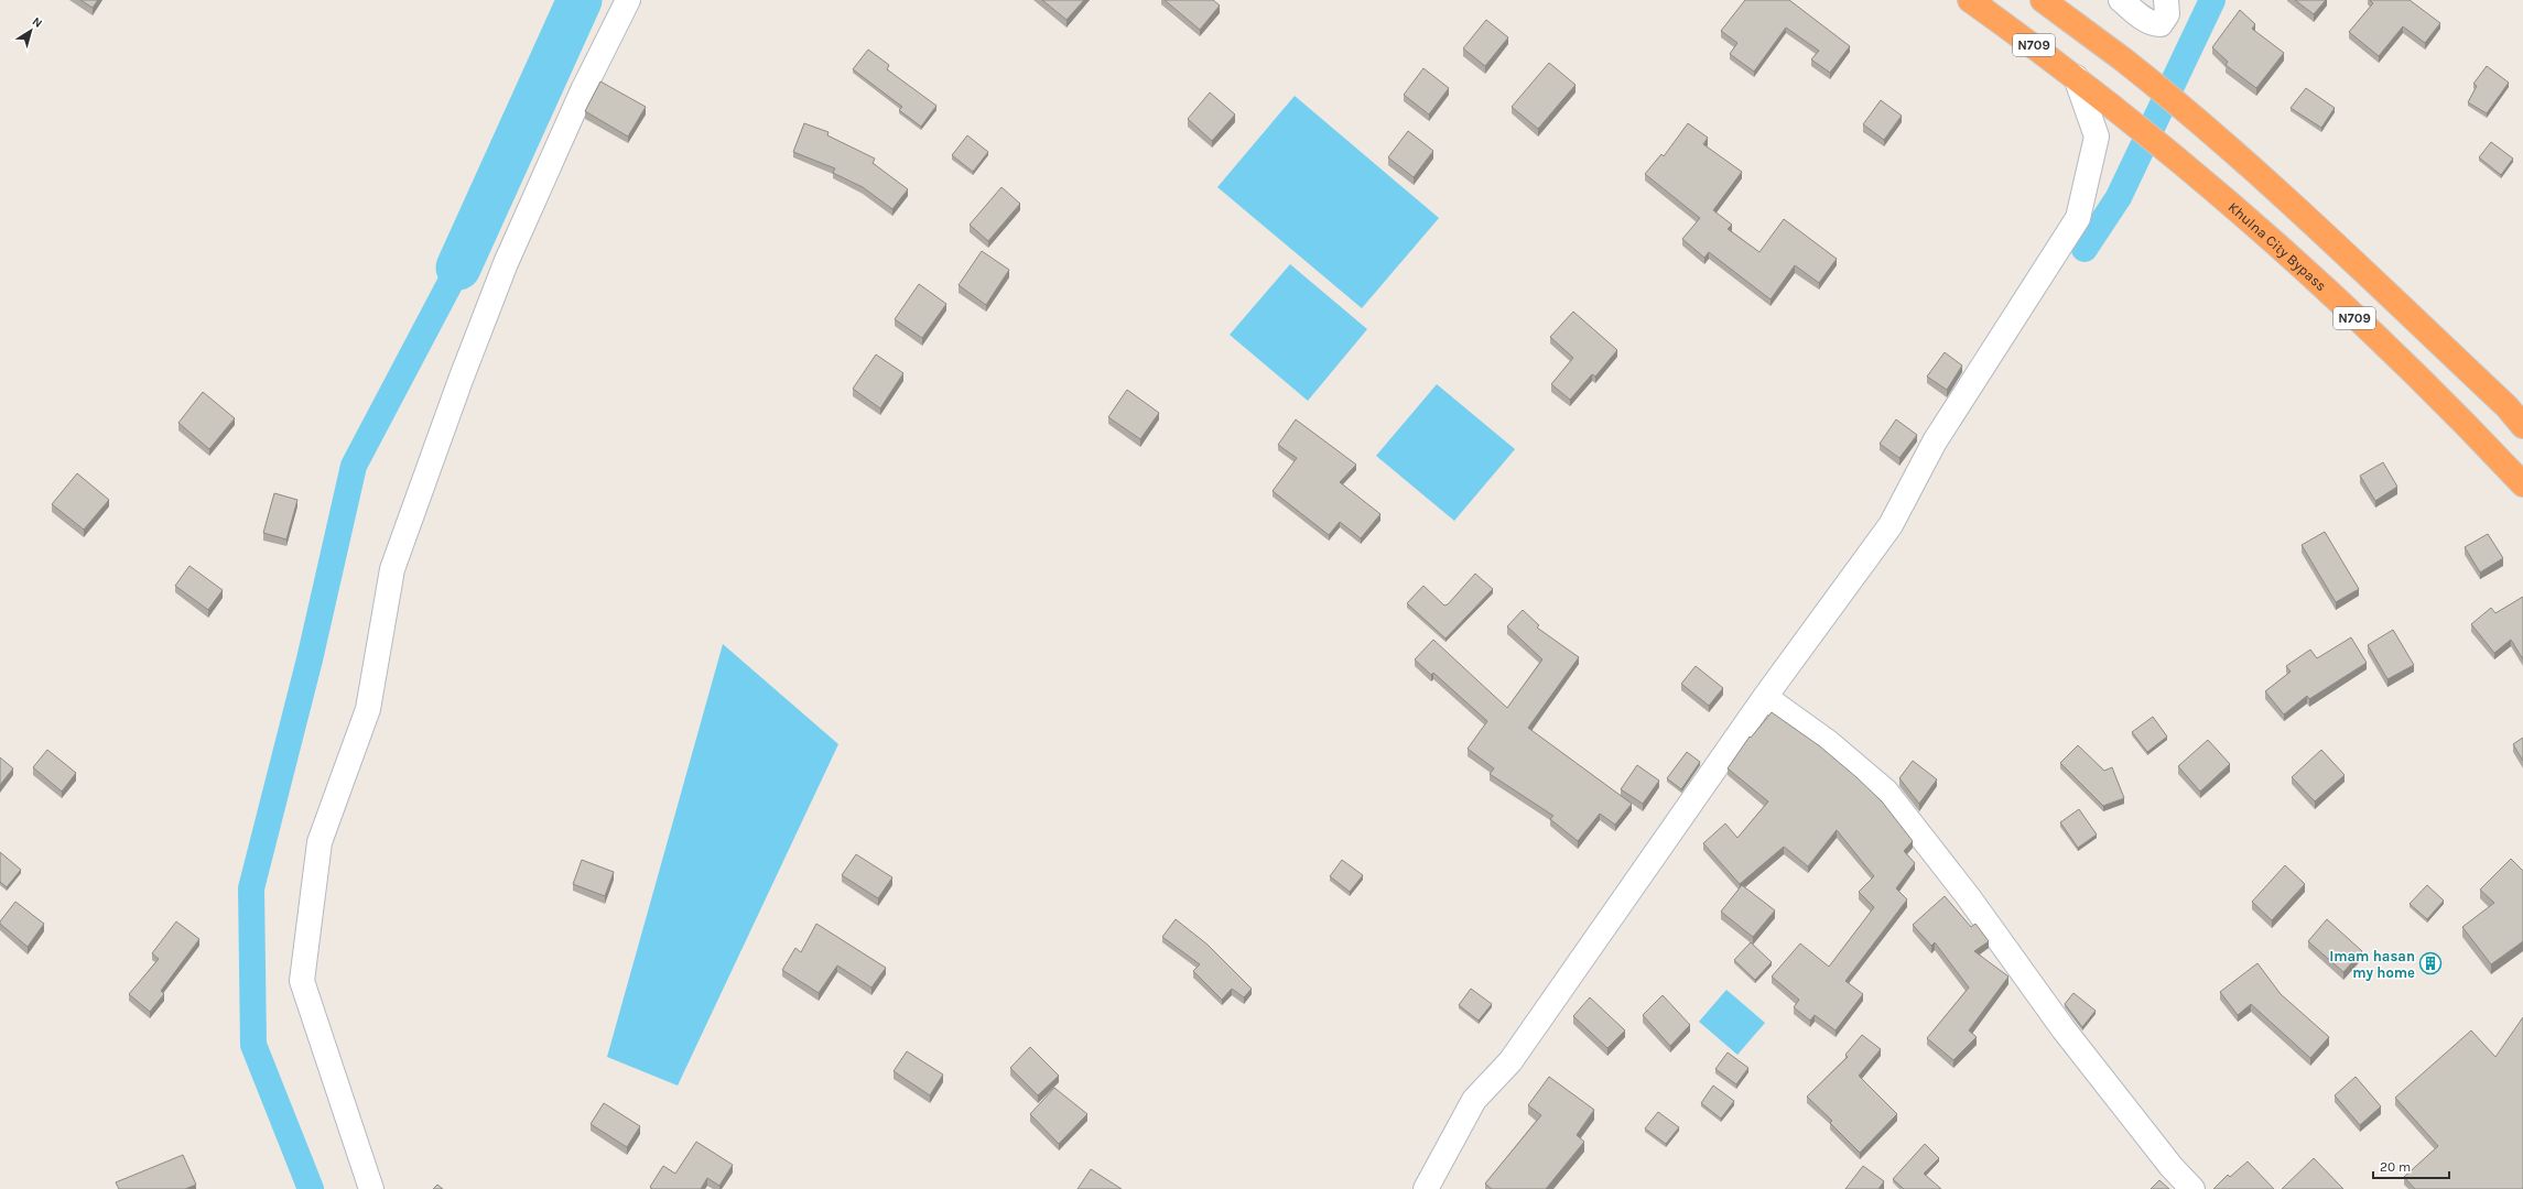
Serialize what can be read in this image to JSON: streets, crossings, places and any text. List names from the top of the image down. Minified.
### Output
{"streets":{"highway":["N709","Khulna City Bypass"]},"crossings":[["N709","Khulna City Bypass"]],"places":{"building":["Imam hasan my home"]},"scale_bar":"20 m","north":"top right"}
